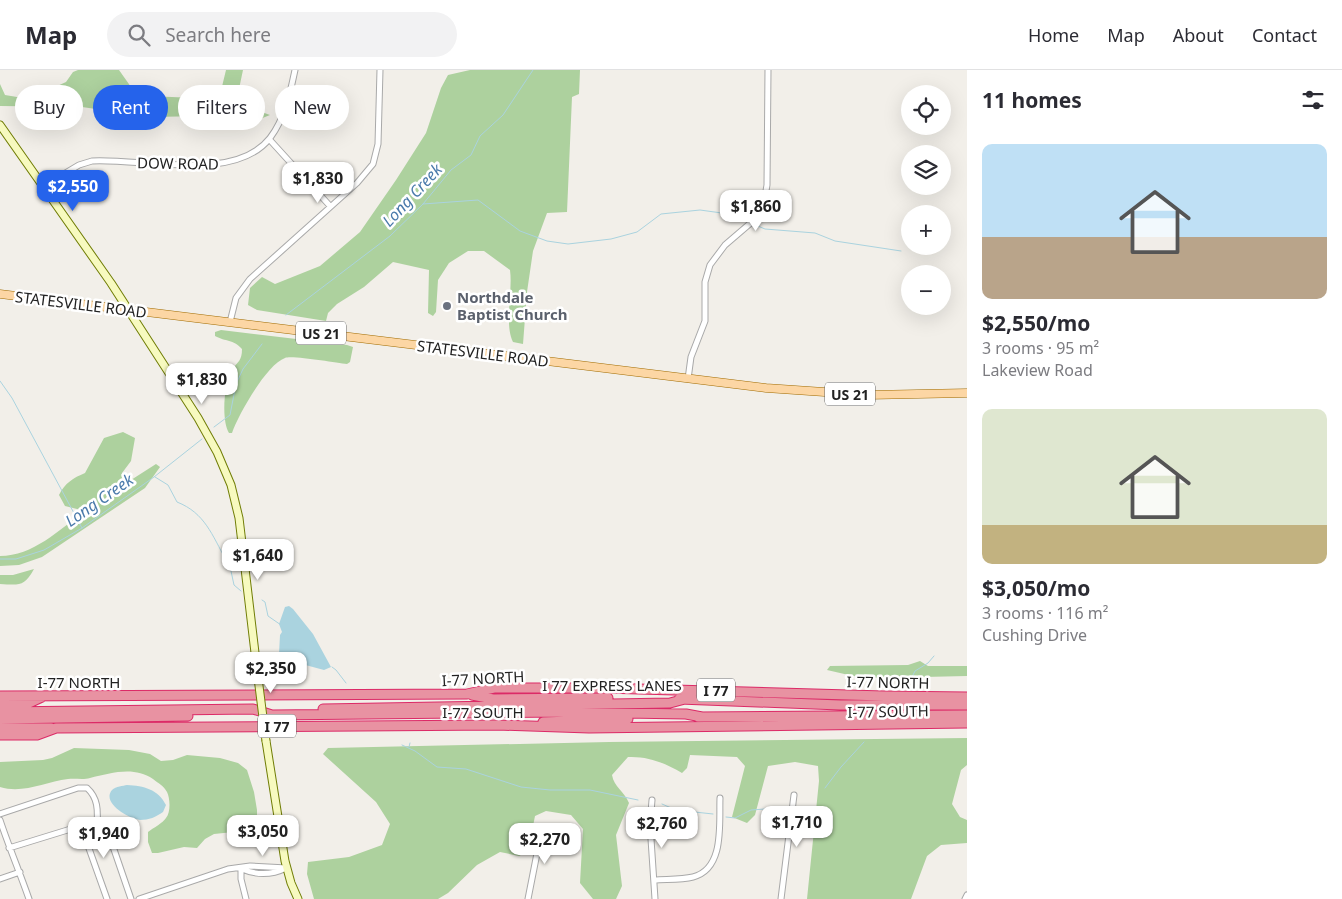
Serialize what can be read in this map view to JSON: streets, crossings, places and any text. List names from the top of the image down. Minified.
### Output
{"streets":{"highway":["I-77 NORTH","I 77 EXPRESS LANES","I 77","I-77 SOUTH"],"main road":["STATESVILLE ROAD","US 21"],"street":["DOW ROAD"]},"crossings":[["I-77 NORTH","I 77 EXPRESS LANES"],["I-77 NORTH","I 77"],["I 77","I-77 SOUTH"]],"water":["Long Creek"],"places":["Northdale Baptist Church"],"page":{"header":"Map","search":"Search here","nav":["Home","Map","About","Contact"],"heading":"11 homes","map_buttons":["+","−"],"chip":["Buy","Rent","Filters","New"],"list":[{"name":"$2,550/mo","note":"3 rooms · 95 m² · Lakeview Road"},{"name":"$3,050/mo","note":"3 rooms · 116 m² · Cushing Drive"}],"price":["$1,830","$2,550","$1,860","$1,830","$1,640","$2,350","$1,710","$2,760","$3,050","$1,940","$2,270"]}}
